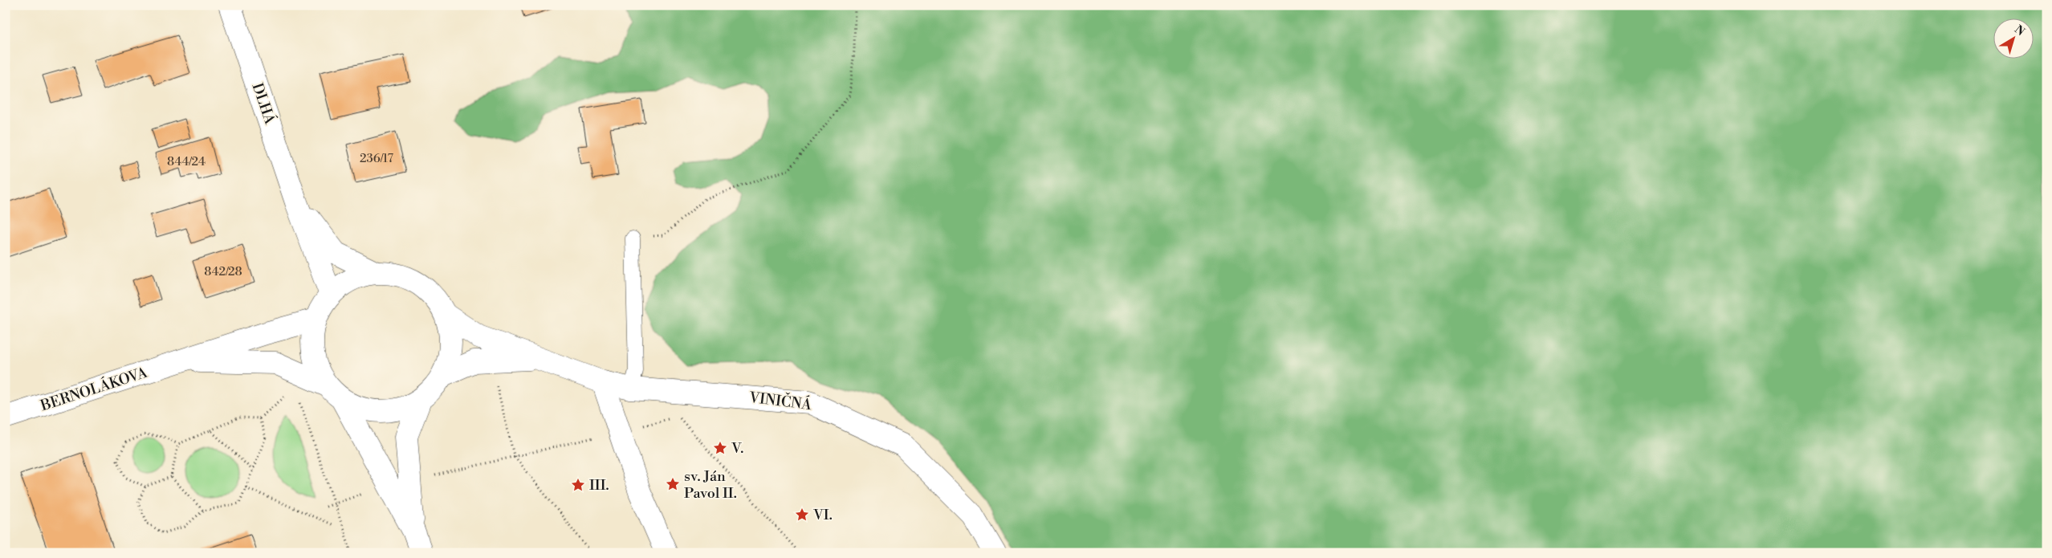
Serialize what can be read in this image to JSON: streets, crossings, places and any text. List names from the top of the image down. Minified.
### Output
{"streets":{"street":["DLHÁ","BERNOLÁKOVA","VINIČNÁ"]},"crossings":[["DLHÁ","BERNOLÁKOVA"],["DLHÁ","VINIČNÁ"],["BERNOLÁKOVA","VINIČNÁ"]],"places":{"place":["V.","sv. Ján Pavol II.","III.","VI."]},"house_numbers":["236/17","844/24","842/28"],"north":"top right"}
